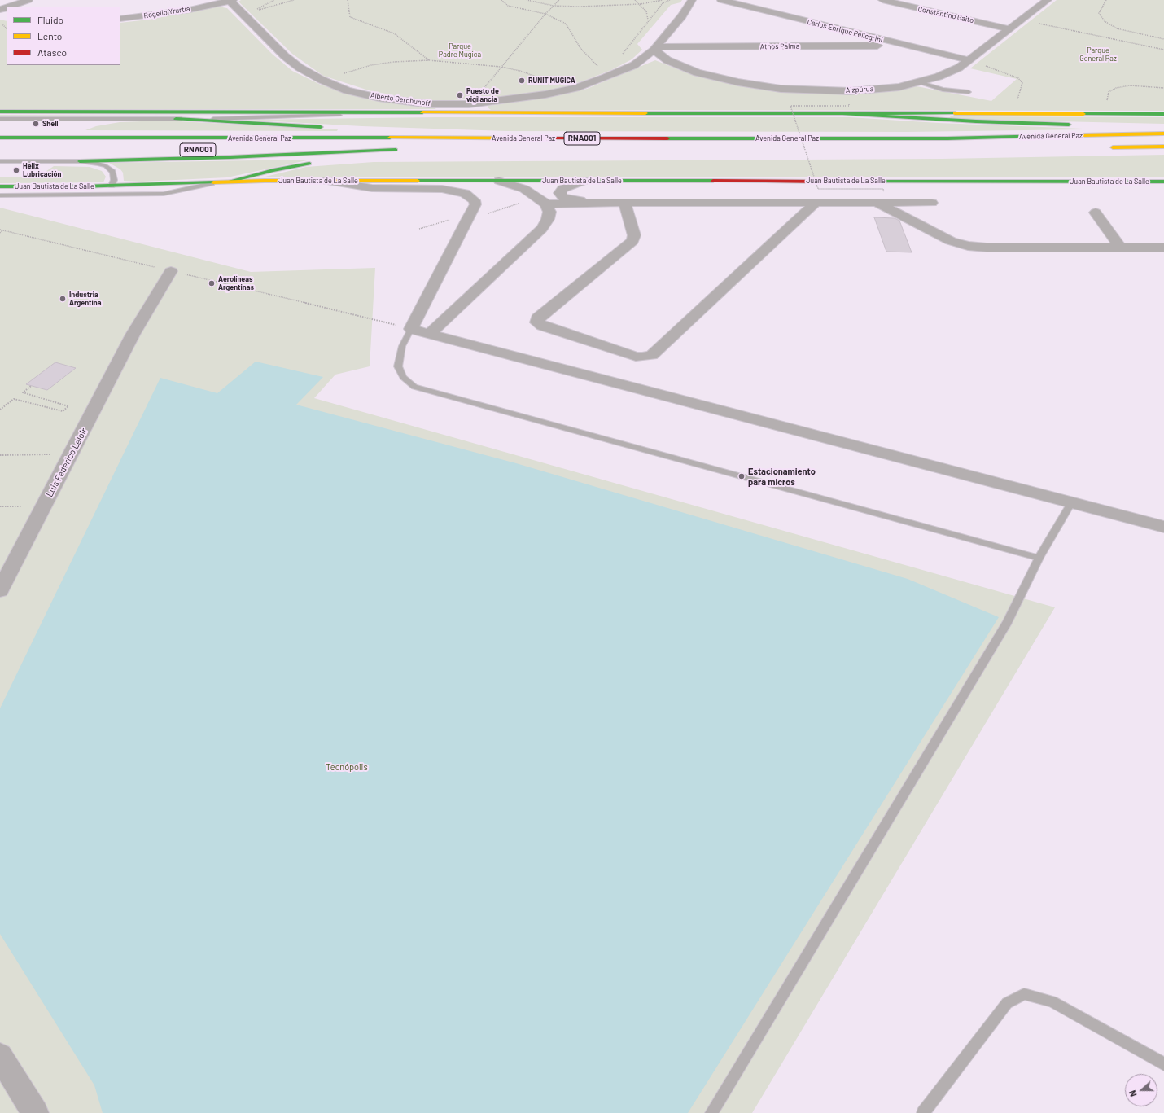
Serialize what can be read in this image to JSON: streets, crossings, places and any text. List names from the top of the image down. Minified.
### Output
{"streets":{"main road":["Avenida General Paz","RNA001","Juan Bautista de La Salle"],"street":["Rogelio Yrurtia","Constantino Gaito","Carlos Enrique Pellegrini","Athos Palma","Aizpúrua","Alberto Gerchunoff","Luis Federico Leloir"]},"crossings":[["Rogelio Yrurtia","Alberto Gerchunoff"],["Constantino Gaito","Aizpúrua"],["Carlos Enrique Pellegrini","Athos Palma"],["Carlos Enrique Pellegrini","Aizpúrua"],["Athos Palma","Aizpúrua"],["Athos Palma","Alberto Gerchunoff"],["Aizpúrua","Alberto Gerchunoff"]],"parks":["Parque Padre Mugica","Parque General Paz","Tecnópolis"],"places":["RUNIT MUGICA","Puesto de vigilancia","Shell","Helix Lubricación","Aerolíneas Argentinas","Industria Argentina","Estacionamiento para micros"],"legend":["Fluido","Lento","Atasco"],"north":"left"}
